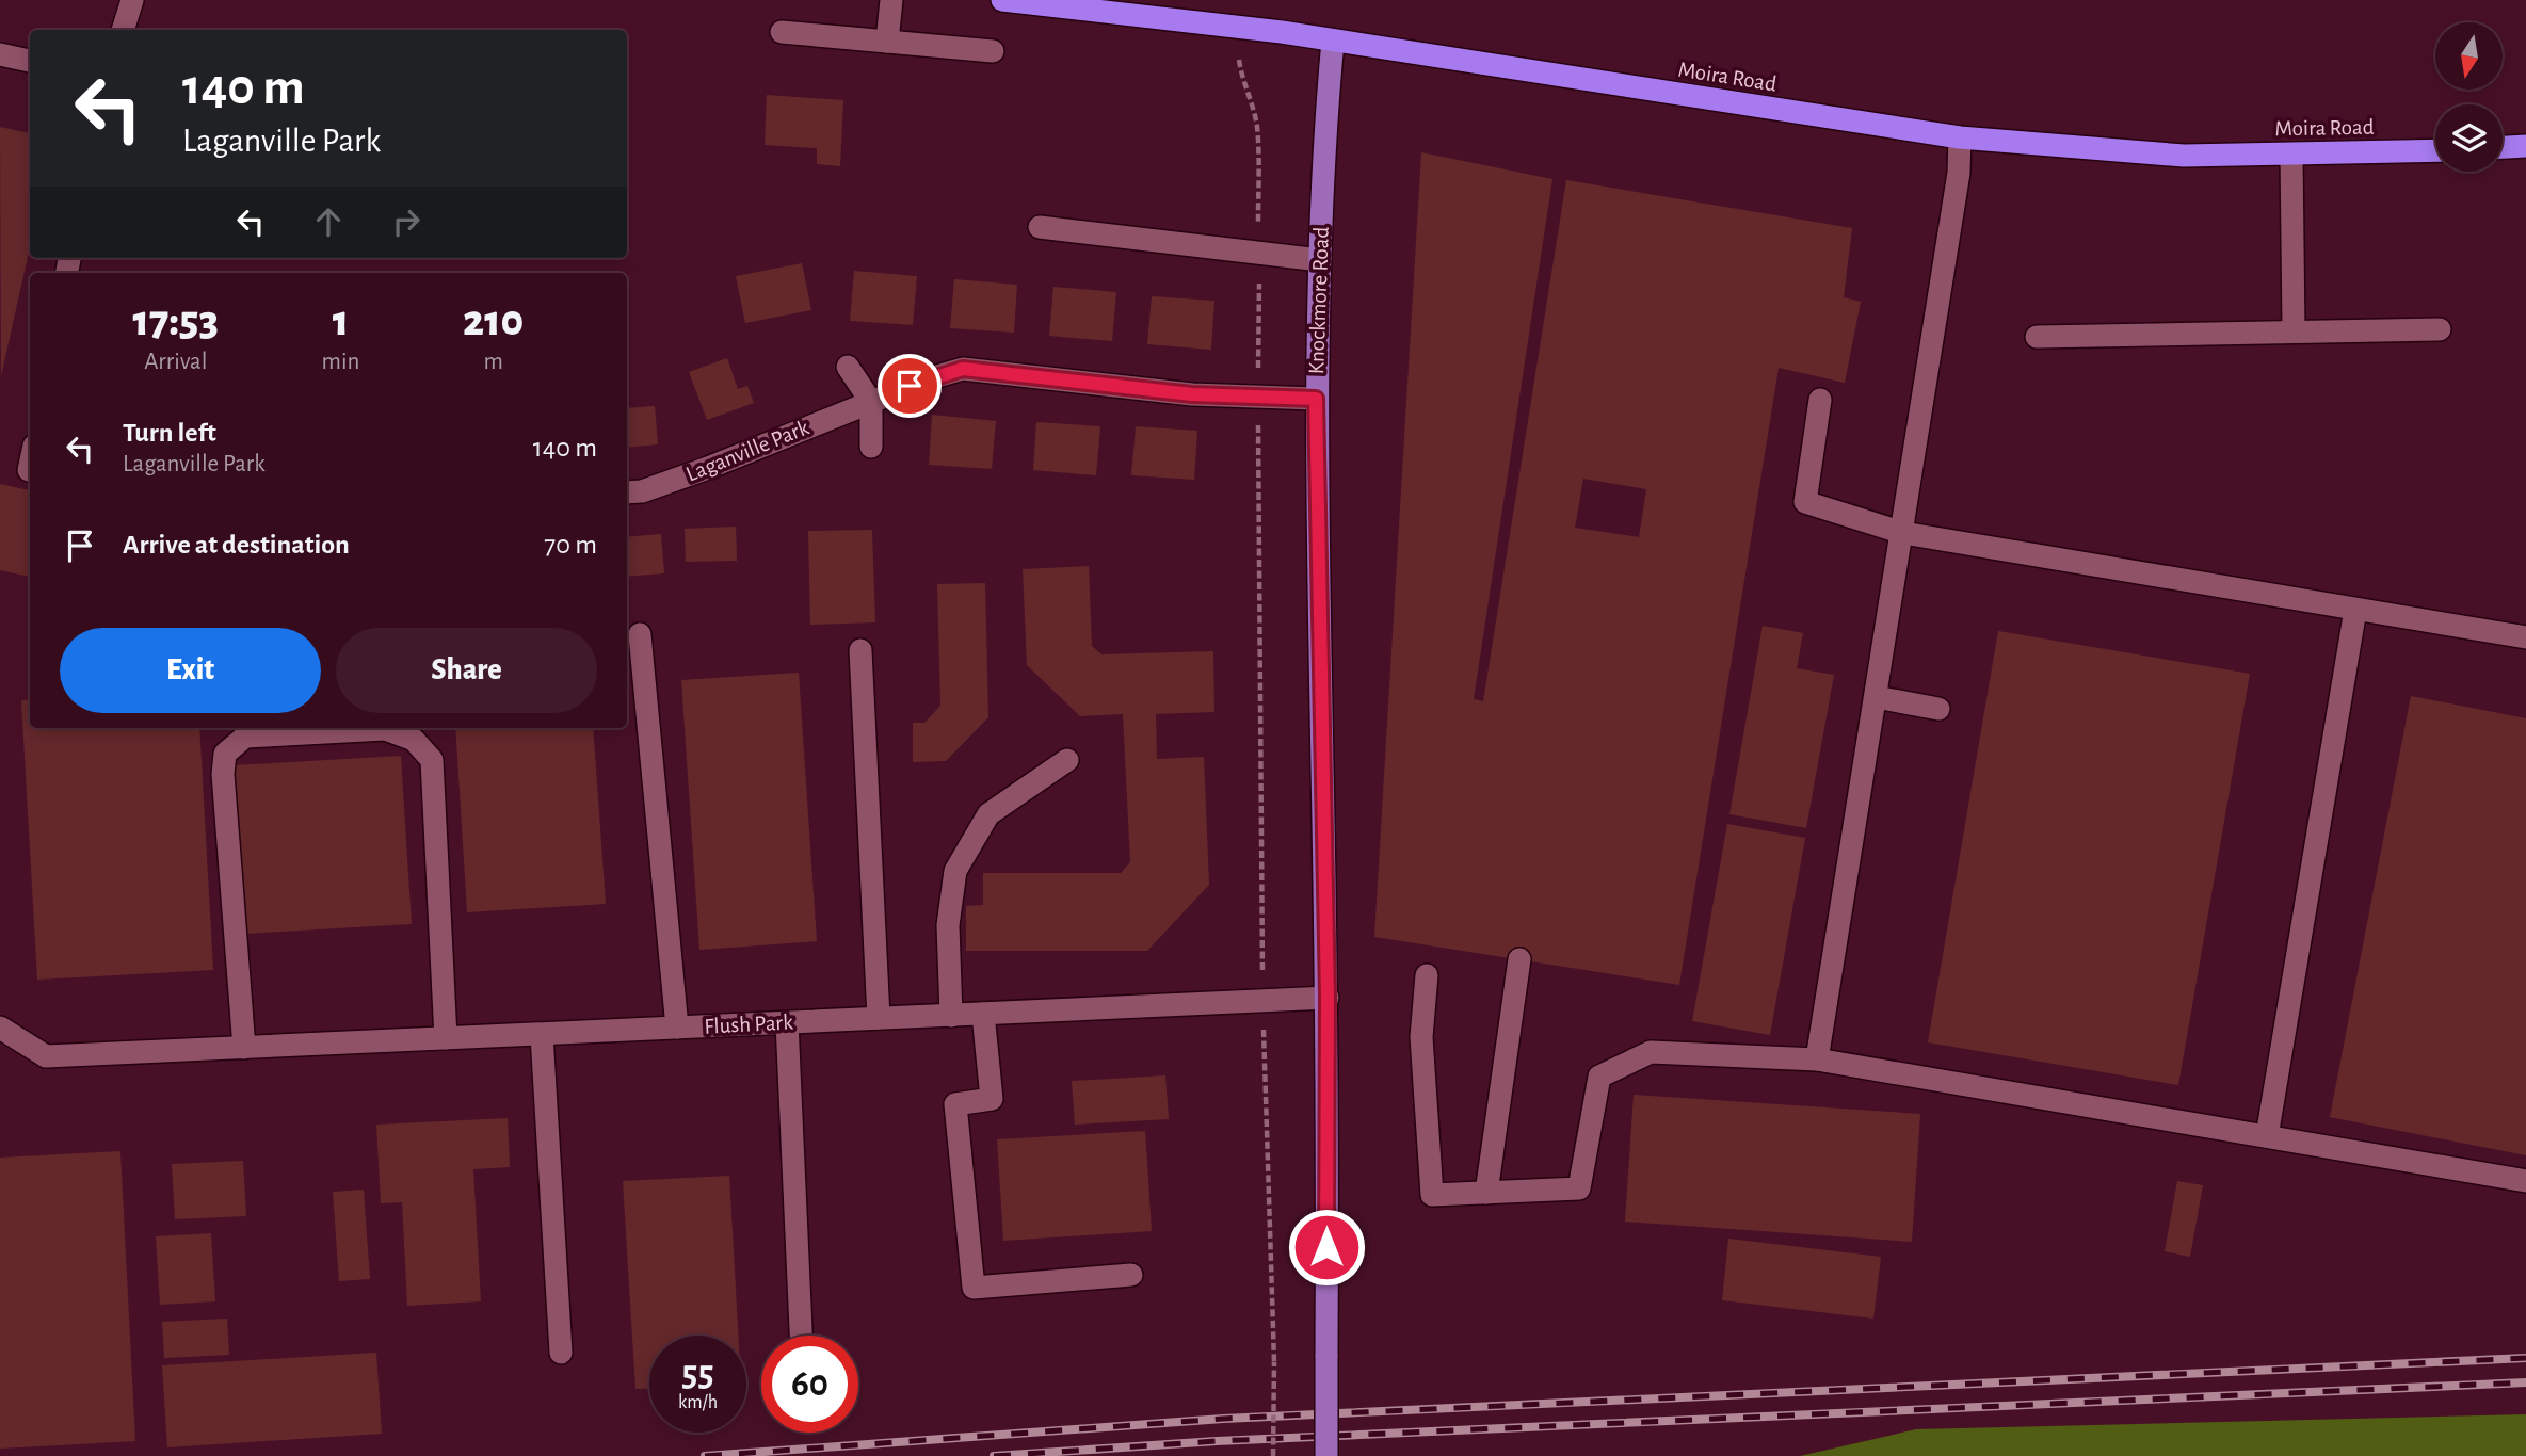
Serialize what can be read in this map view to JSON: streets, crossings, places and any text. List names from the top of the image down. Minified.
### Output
{"streets":{"highway":["Moira Road"],"main road":["Knockmore Road"],"street":["Laganville Park","Flush Park"]},"crossings":[["Moira Road","Knockmore Road"],["Knockmore Road","Laganville Park"],["Knockmore Road","Flush Park"]],"north":"bottom","page":{"turn":["140 m","Laganville Park"],"eta":["17:53","Arrival","1","min","210","m"],"list":[{"name":"Turn left","note":"Laganville Park","value":"140 m"},{"name":"Arrive at destination","value":"70 m"}],"buttons":["Exit","Share"],"speed":"55 km/h","limit":"60"}}
